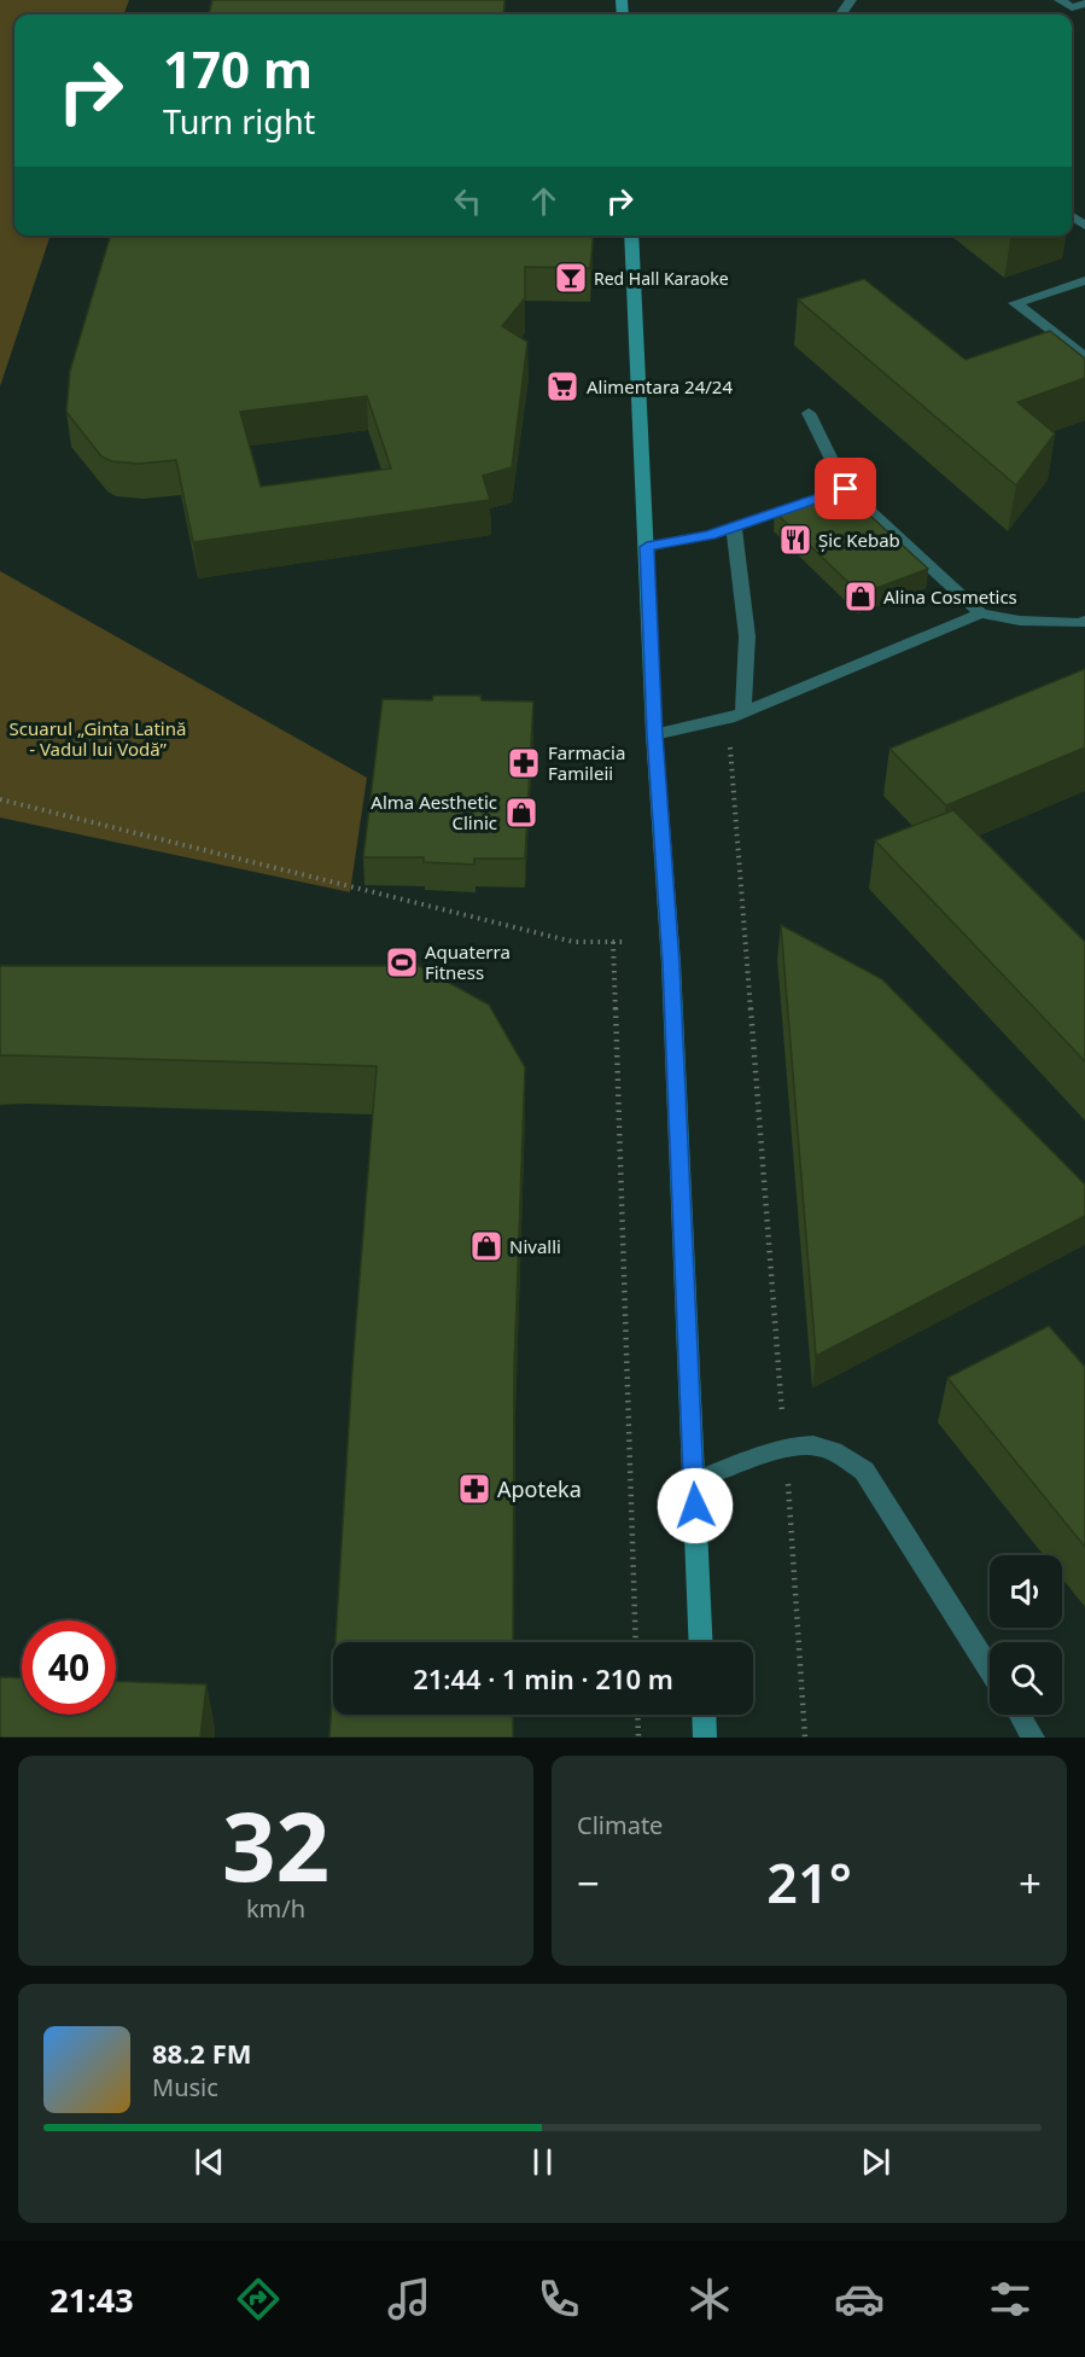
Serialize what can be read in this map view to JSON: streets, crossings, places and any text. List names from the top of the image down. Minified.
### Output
{"parks":["Scuarul „Ginta Latină - Vadul lui Vodă”"],"places":{"bar":["Red Hall Karaoke"],"supermarket":["Alimentara 24/24"],"restaurant":["Șic Kebab"],"shop":["Alina Cosmetics","Alma Aesthetic Clinic","Nivalli"],"pharmacy":["Farmacia Famileii","Apoteka"],"sports":["Aquaterra Fitness"]},"page":{"turn":["170 m","Turn right"],"limit":"40","trip":"21:44 · 1 min · 210 m","tile":[["32","km/h"],"Climate"],"heat":["−","21°","+"],"song":["88.2 FM","Music"],"tabs":"21:43"}}
